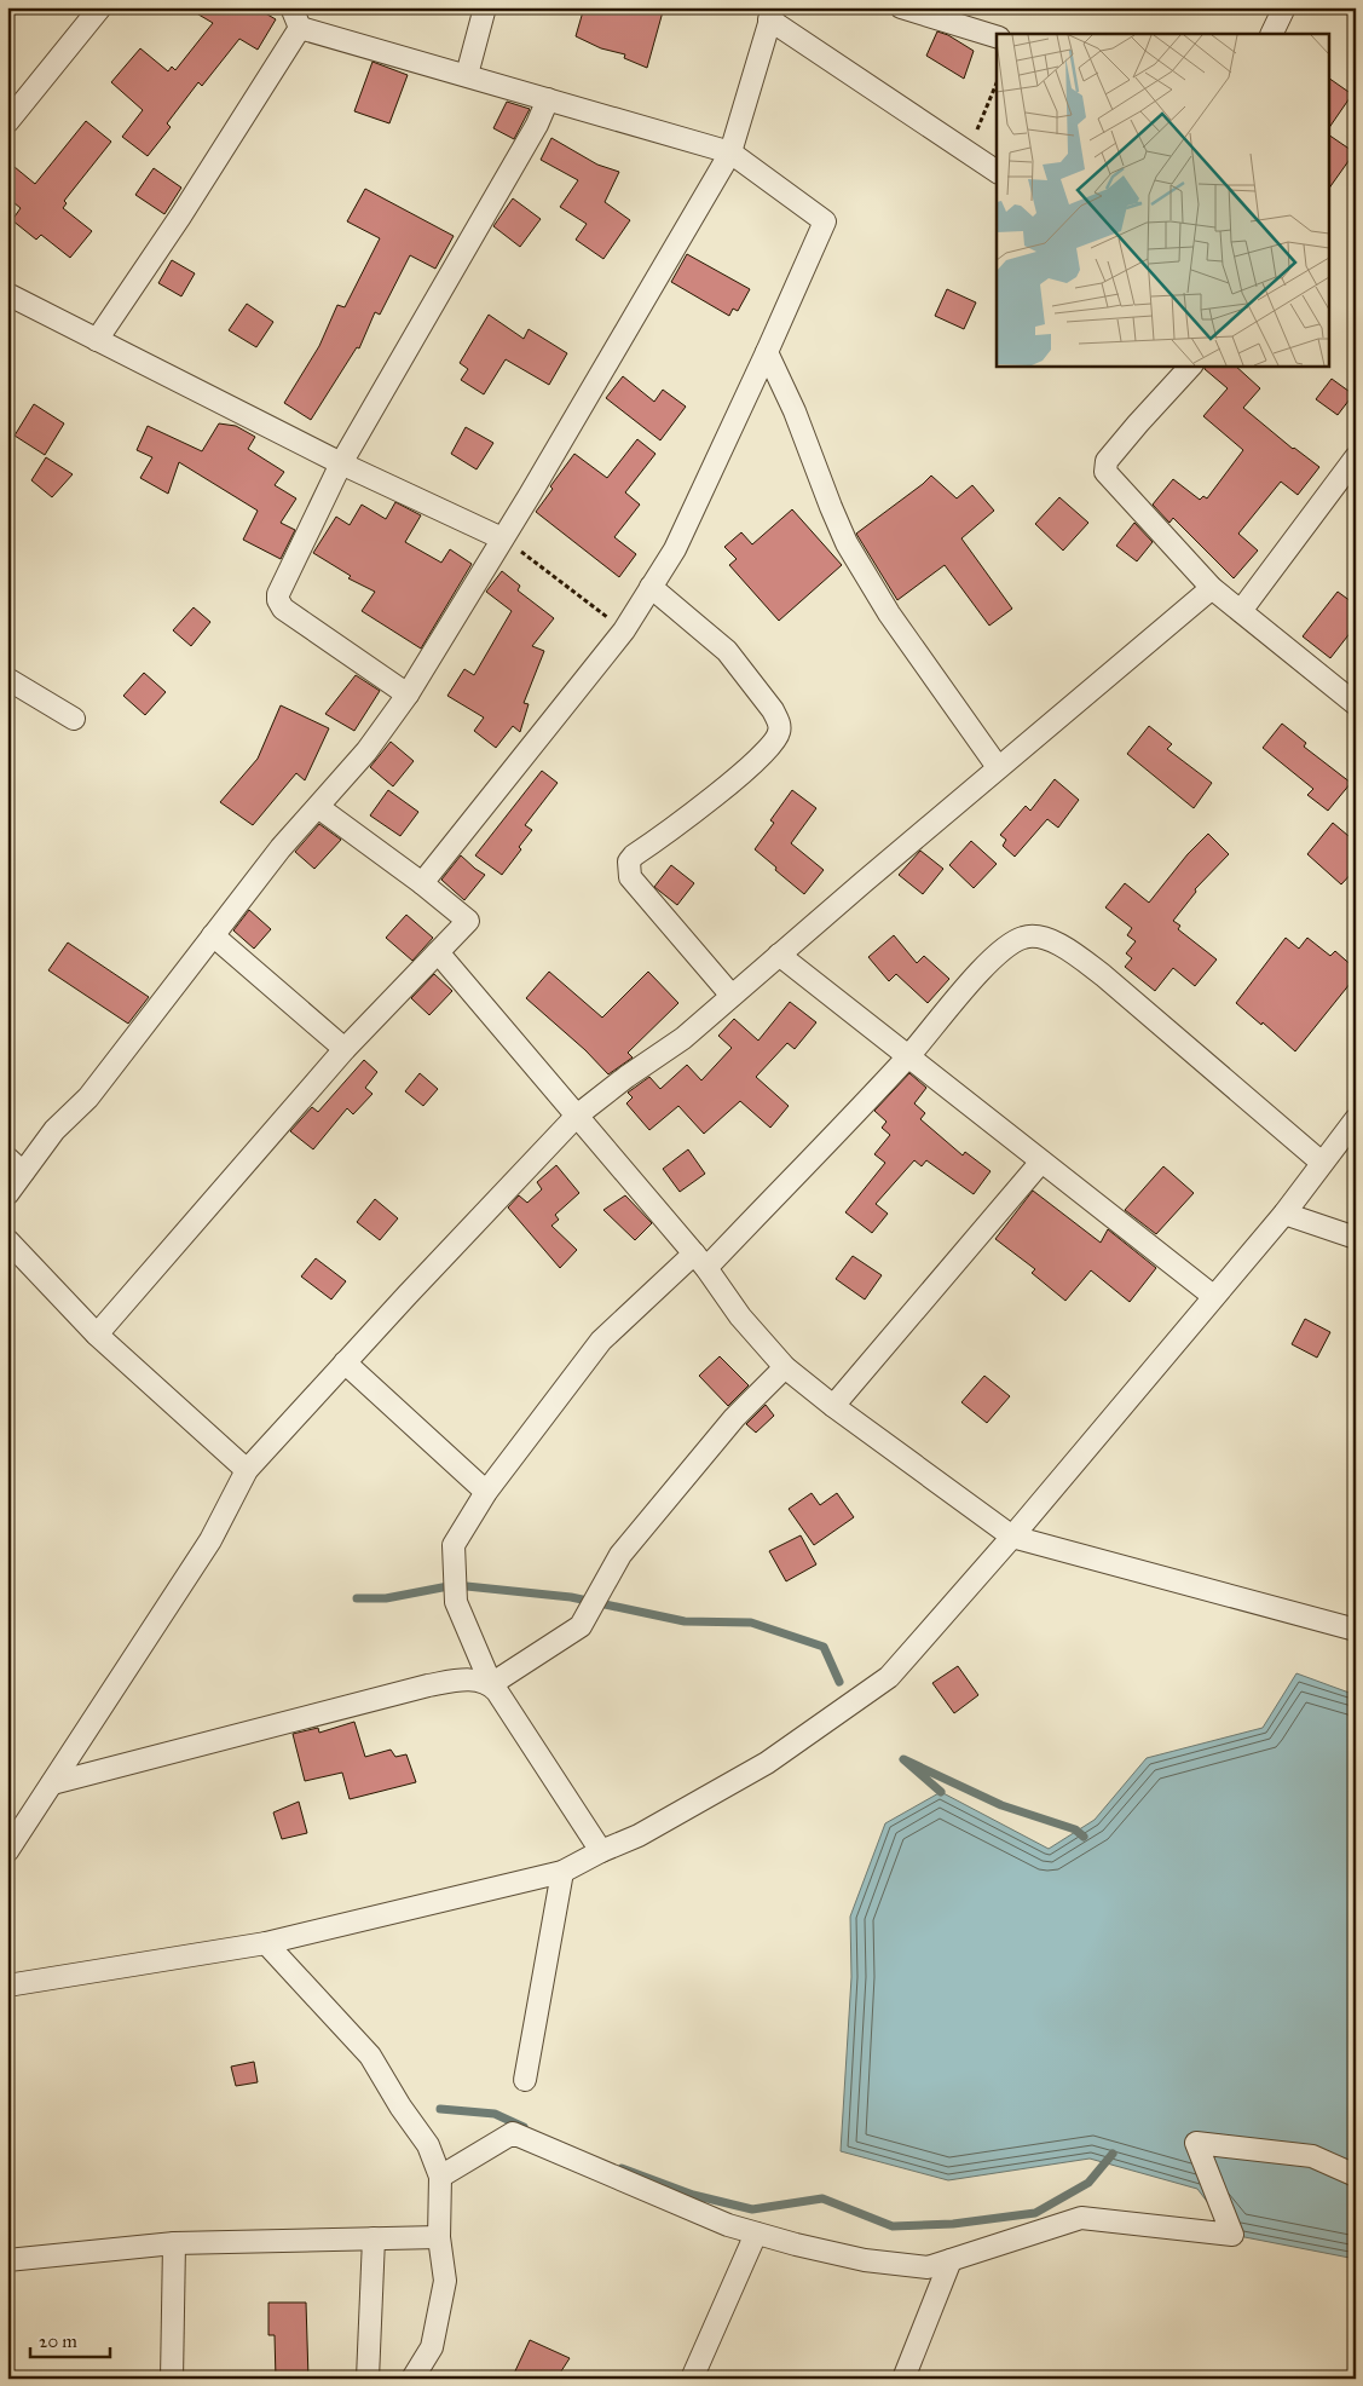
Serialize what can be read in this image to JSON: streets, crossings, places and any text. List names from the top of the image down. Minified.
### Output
{"scale_bar":"20 m"}
